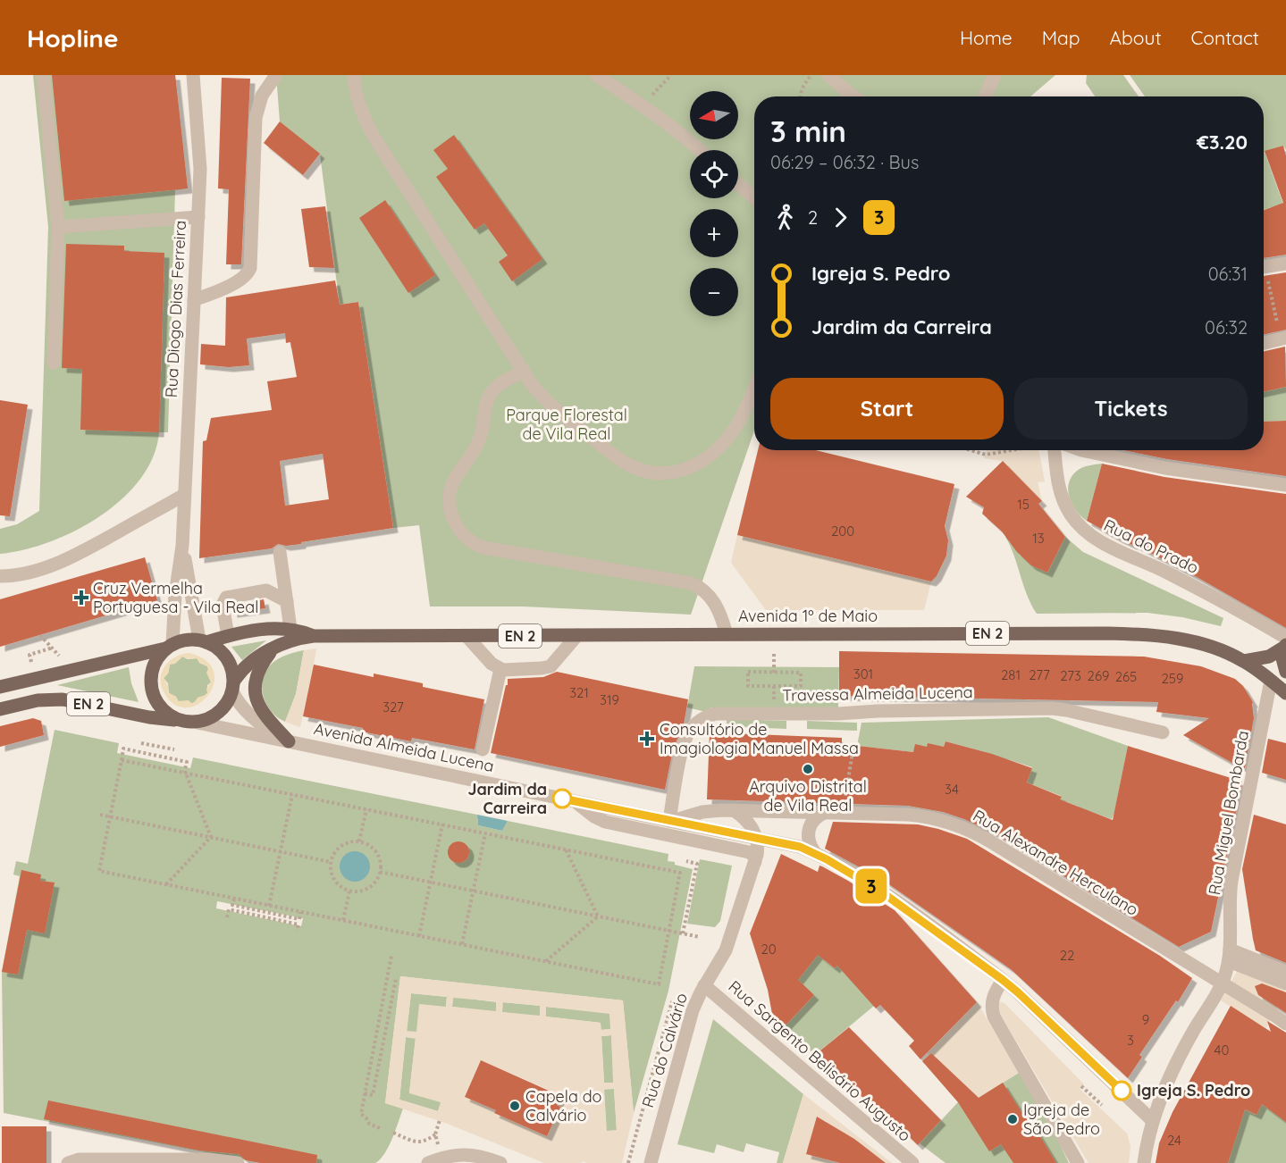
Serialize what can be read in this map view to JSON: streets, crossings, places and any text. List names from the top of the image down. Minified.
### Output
{"streets":{"main road":["Avenida 1º de Maio","EN 2"],"street":["Rua Diogo Dias Ferreira","Rua do Prado","Travessa Almeida Lucena","Avenida Almeida Lucena","Rua Miguel Bombarda","Rua Alexandre Herculano","Rua do Calvário","Rua Sargento Belisário Augusto"]},"crossings":[["Avenida 1º de Maio","EN 2"],["Avenida 1º de Maio","Avenida Almeida Lucena"],["Avenida 1º de Maio","Rua Miguel Bombarda"],["EN 2","Avenida Almeida Lucena"],["Travessa Almeida Lucena","Avenida Almeida Lucena"],["Avenida Almeida Lucena","Rua Miguel Bombarda"],["Avenida Almeida Lucena","Rua Alexandre Herculano"],["Avenida Almeida Lucena","Rua do Calvário"],["Rua Miguel Bombarda","Rua Alexandre Herculano"],["Rua do Calvário","Rua Sargento Belisário Augusto"]],"parks":["Parque Florestal de Vila Real"],"places":{"health":["Cruz Vermelha Portuguesa - Vila Real","Consultório de Imagiologia Manuel Massa"],"other":["Arquivo Distrital de Vila Real","Jardim da Carreira","Igreja S. Pedro","Capela do Calvário","Igreja de São Pedro"]},"lines":["bus line 3"],"house_numbers":["15","200","13","301","281","277","273","269","265","259","321","319","327","34","20","22","9","3","40","24"],"north":"left","page":{"header":"Hopline","nav":["Home","Map","About","Contact"],"on_map":"3","map_buttons":["+","−"],"heading":["3 min","06:29 – 06:32 · Bus","€3.20"],"legs":["2","3"],"list":[{"name":"Igreja S. Pedro","value":"06:31"},{"name":"Jardim da Carreira","value":"06:32"}],"buttons":["Start","Tickets"]}}
